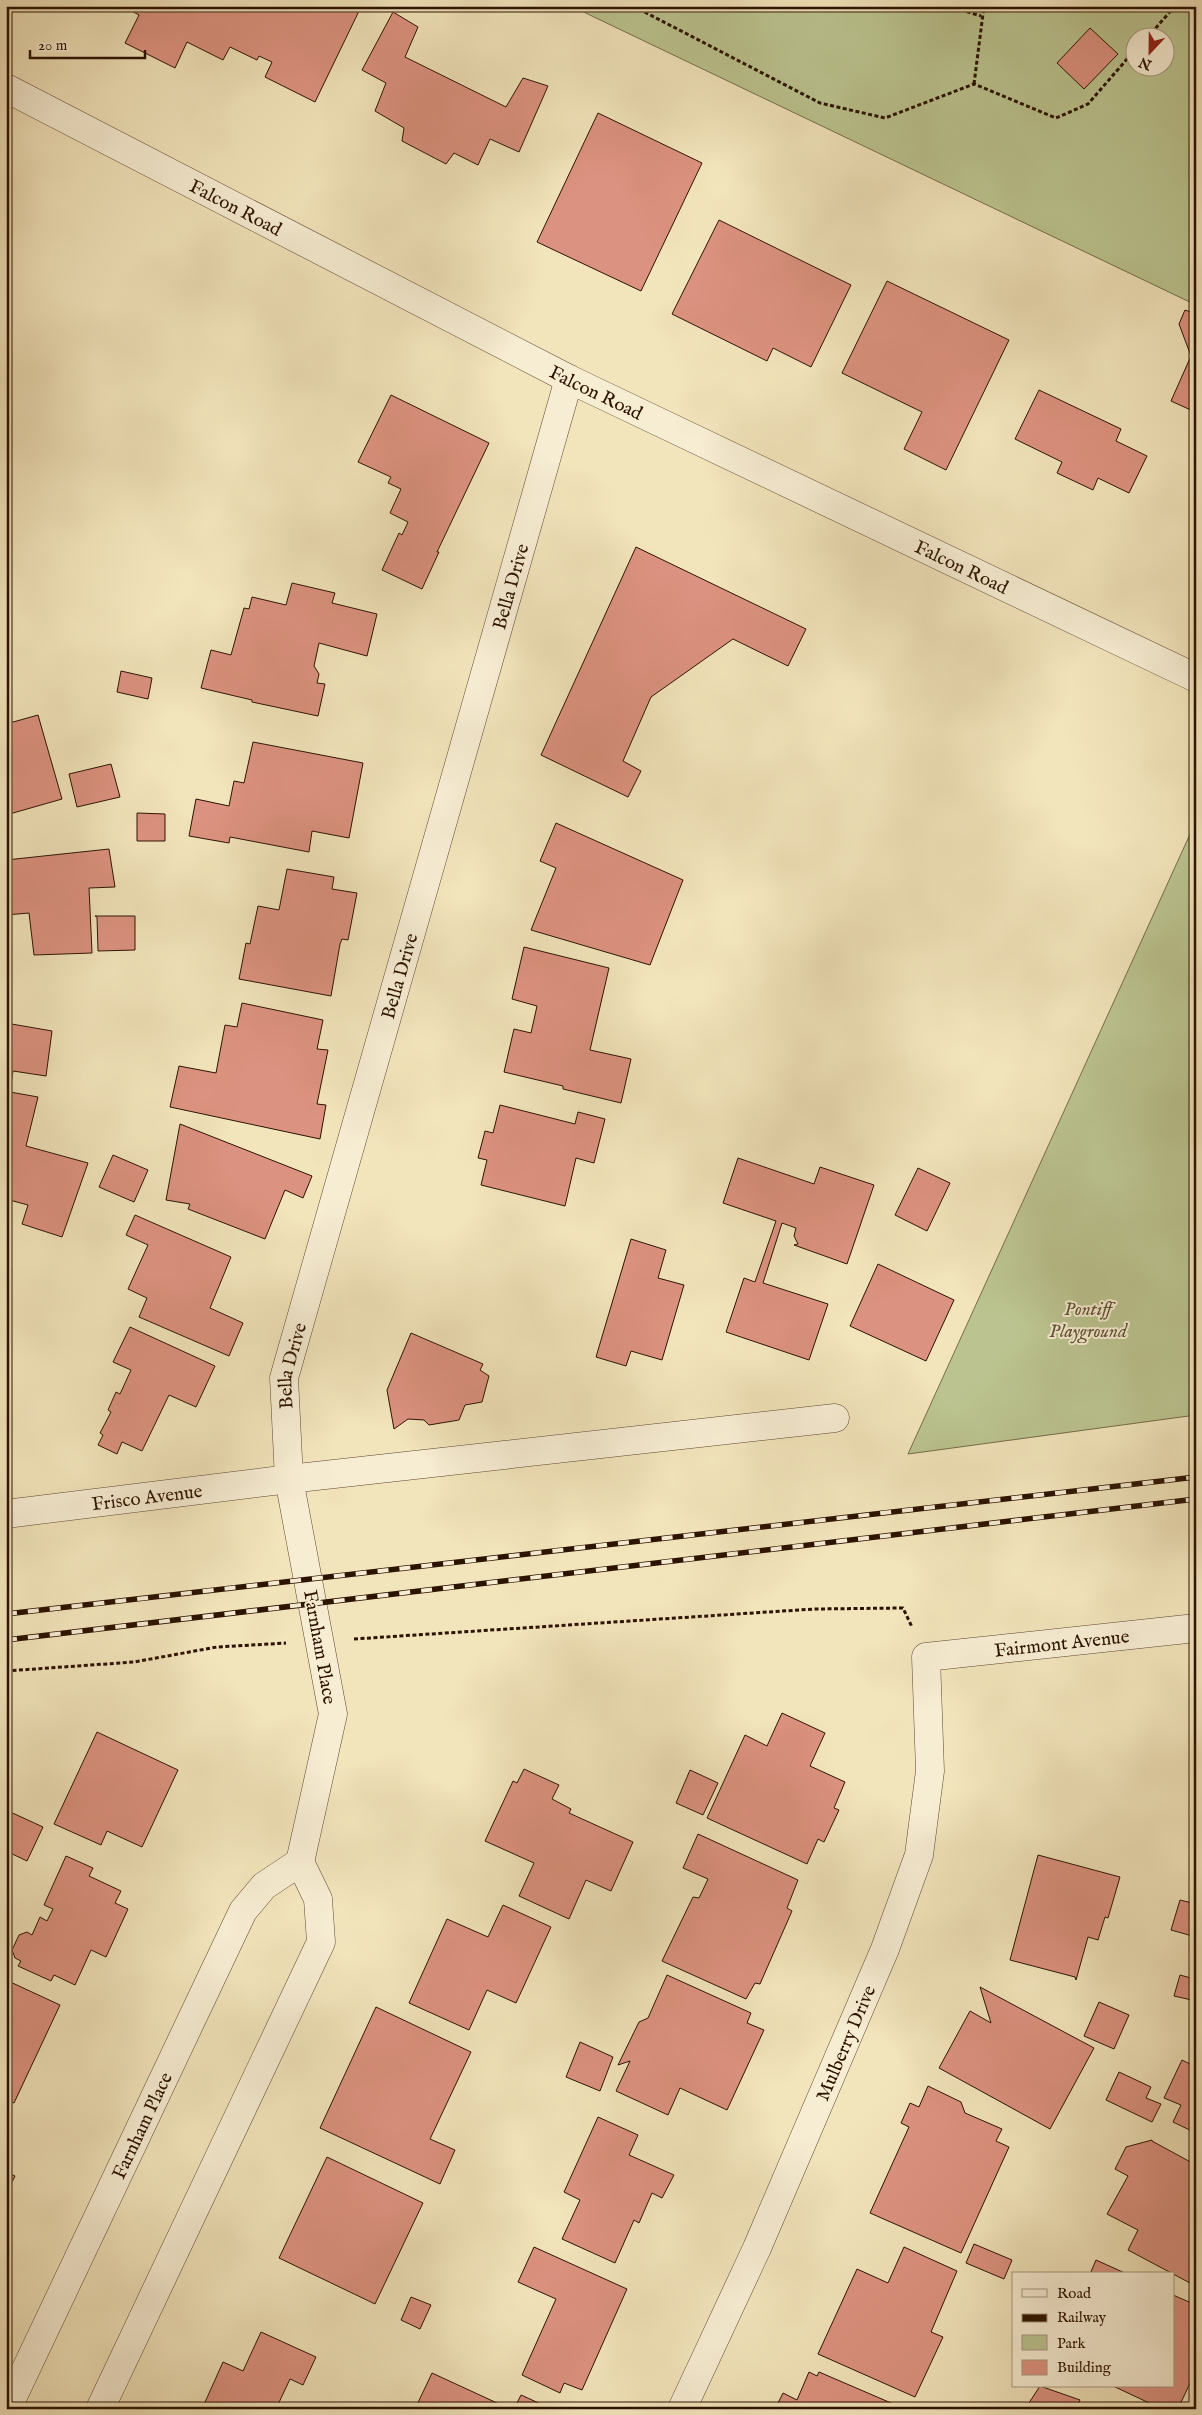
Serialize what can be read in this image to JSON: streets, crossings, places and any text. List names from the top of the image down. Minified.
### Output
{"streets":{"street":["Falcon Road","Bella Drive","Frisco Avenue","Fairmont Avenue","Farnham Place","Mulberry Drive"]},"crossings":[["Falcon Road","Bella Drive"],["Bella Drive","Frisco Avenue"],["Bella Drive","Farnham Place"],["Fairmont Avenue","Mulberry Drive"]],"parks":["Pontiff Playground"],"legend":["Road","Railway","Park","Building"],"scale_bar":"20 m","north":"bottom"}
